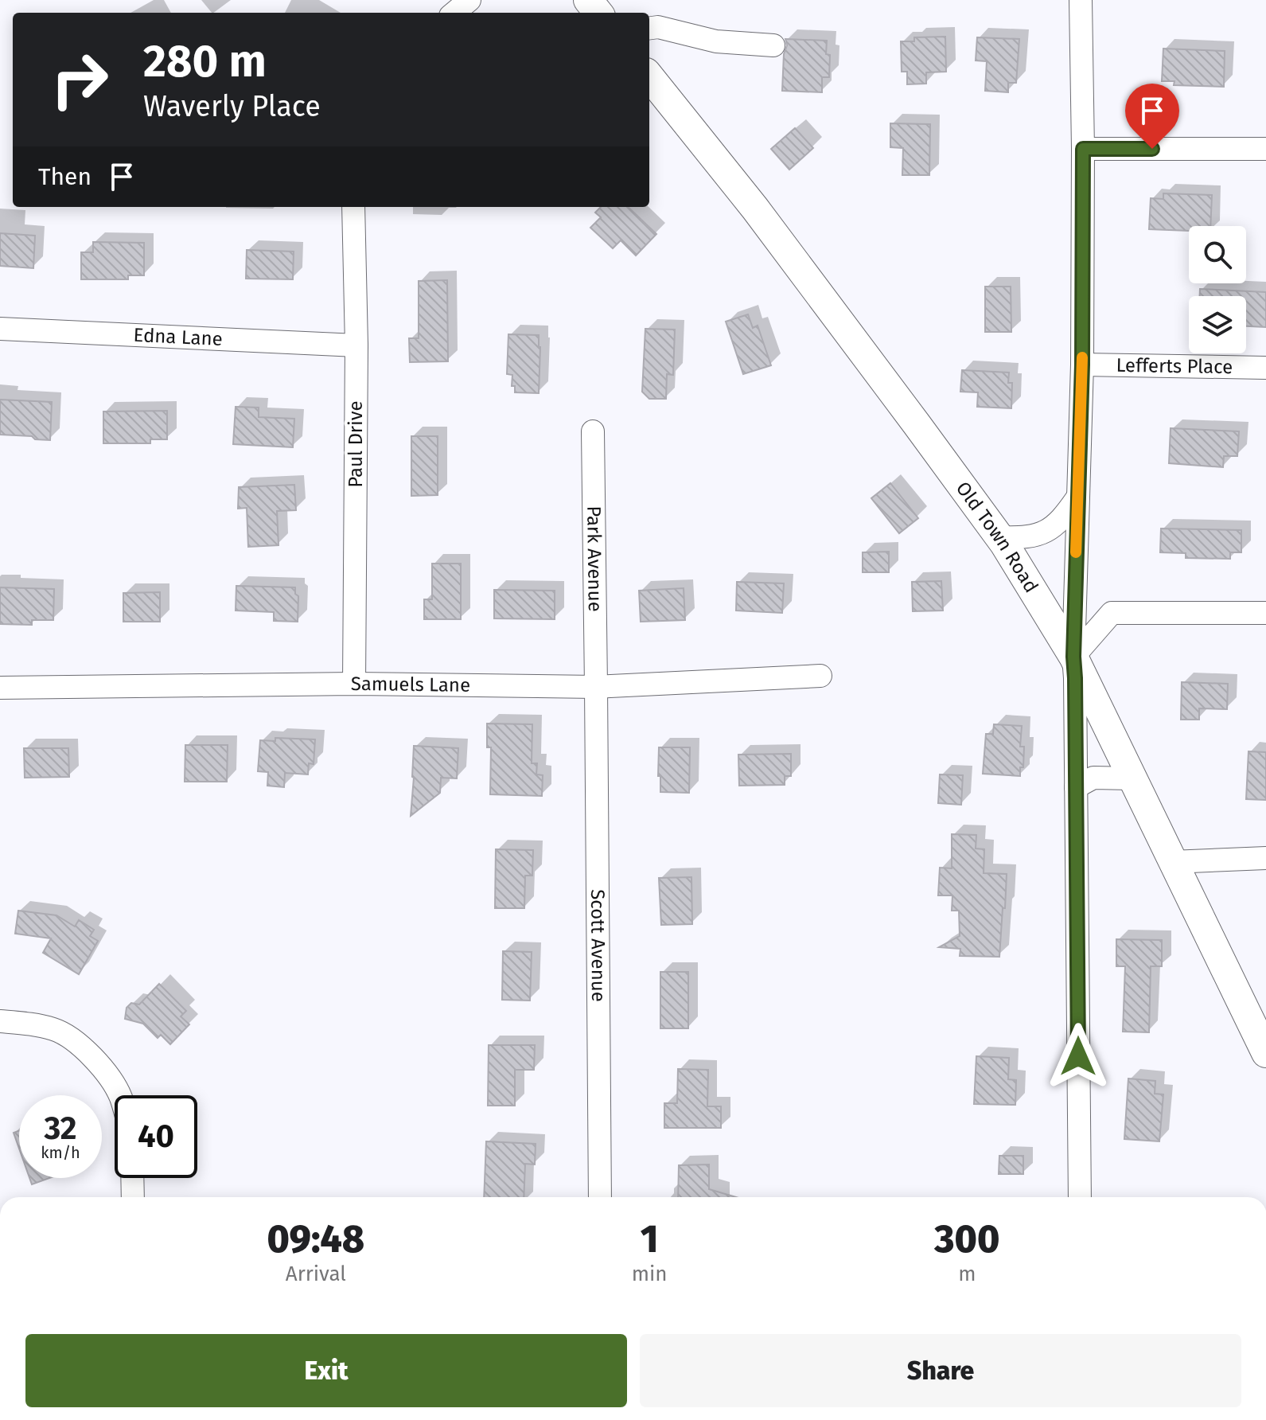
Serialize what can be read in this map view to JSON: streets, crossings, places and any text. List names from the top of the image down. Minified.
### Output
{"streets":{"main road":["Old Town Road"],"street":["Edna Lane","Lefferts Place","Paul Drive","Park Avenue","Samuels Lane","Scott Avenue"]},"crossings":[["Edna Lane","Paul Drive"],["Paul Drive","Samuels Lane"],["Park Avenue","Samuels Lane"],["Park Avenue","Scott Avenue"],["Samuels Lane","Scott Avenue"]],"page":{"turn":["280 m","Waverly Place"],"then":"Then","speed":"32 km/h","limit":"40","eta":["09:48","Arrival","1","min","300","m"],"buttons":["Exit","Share"]}}
